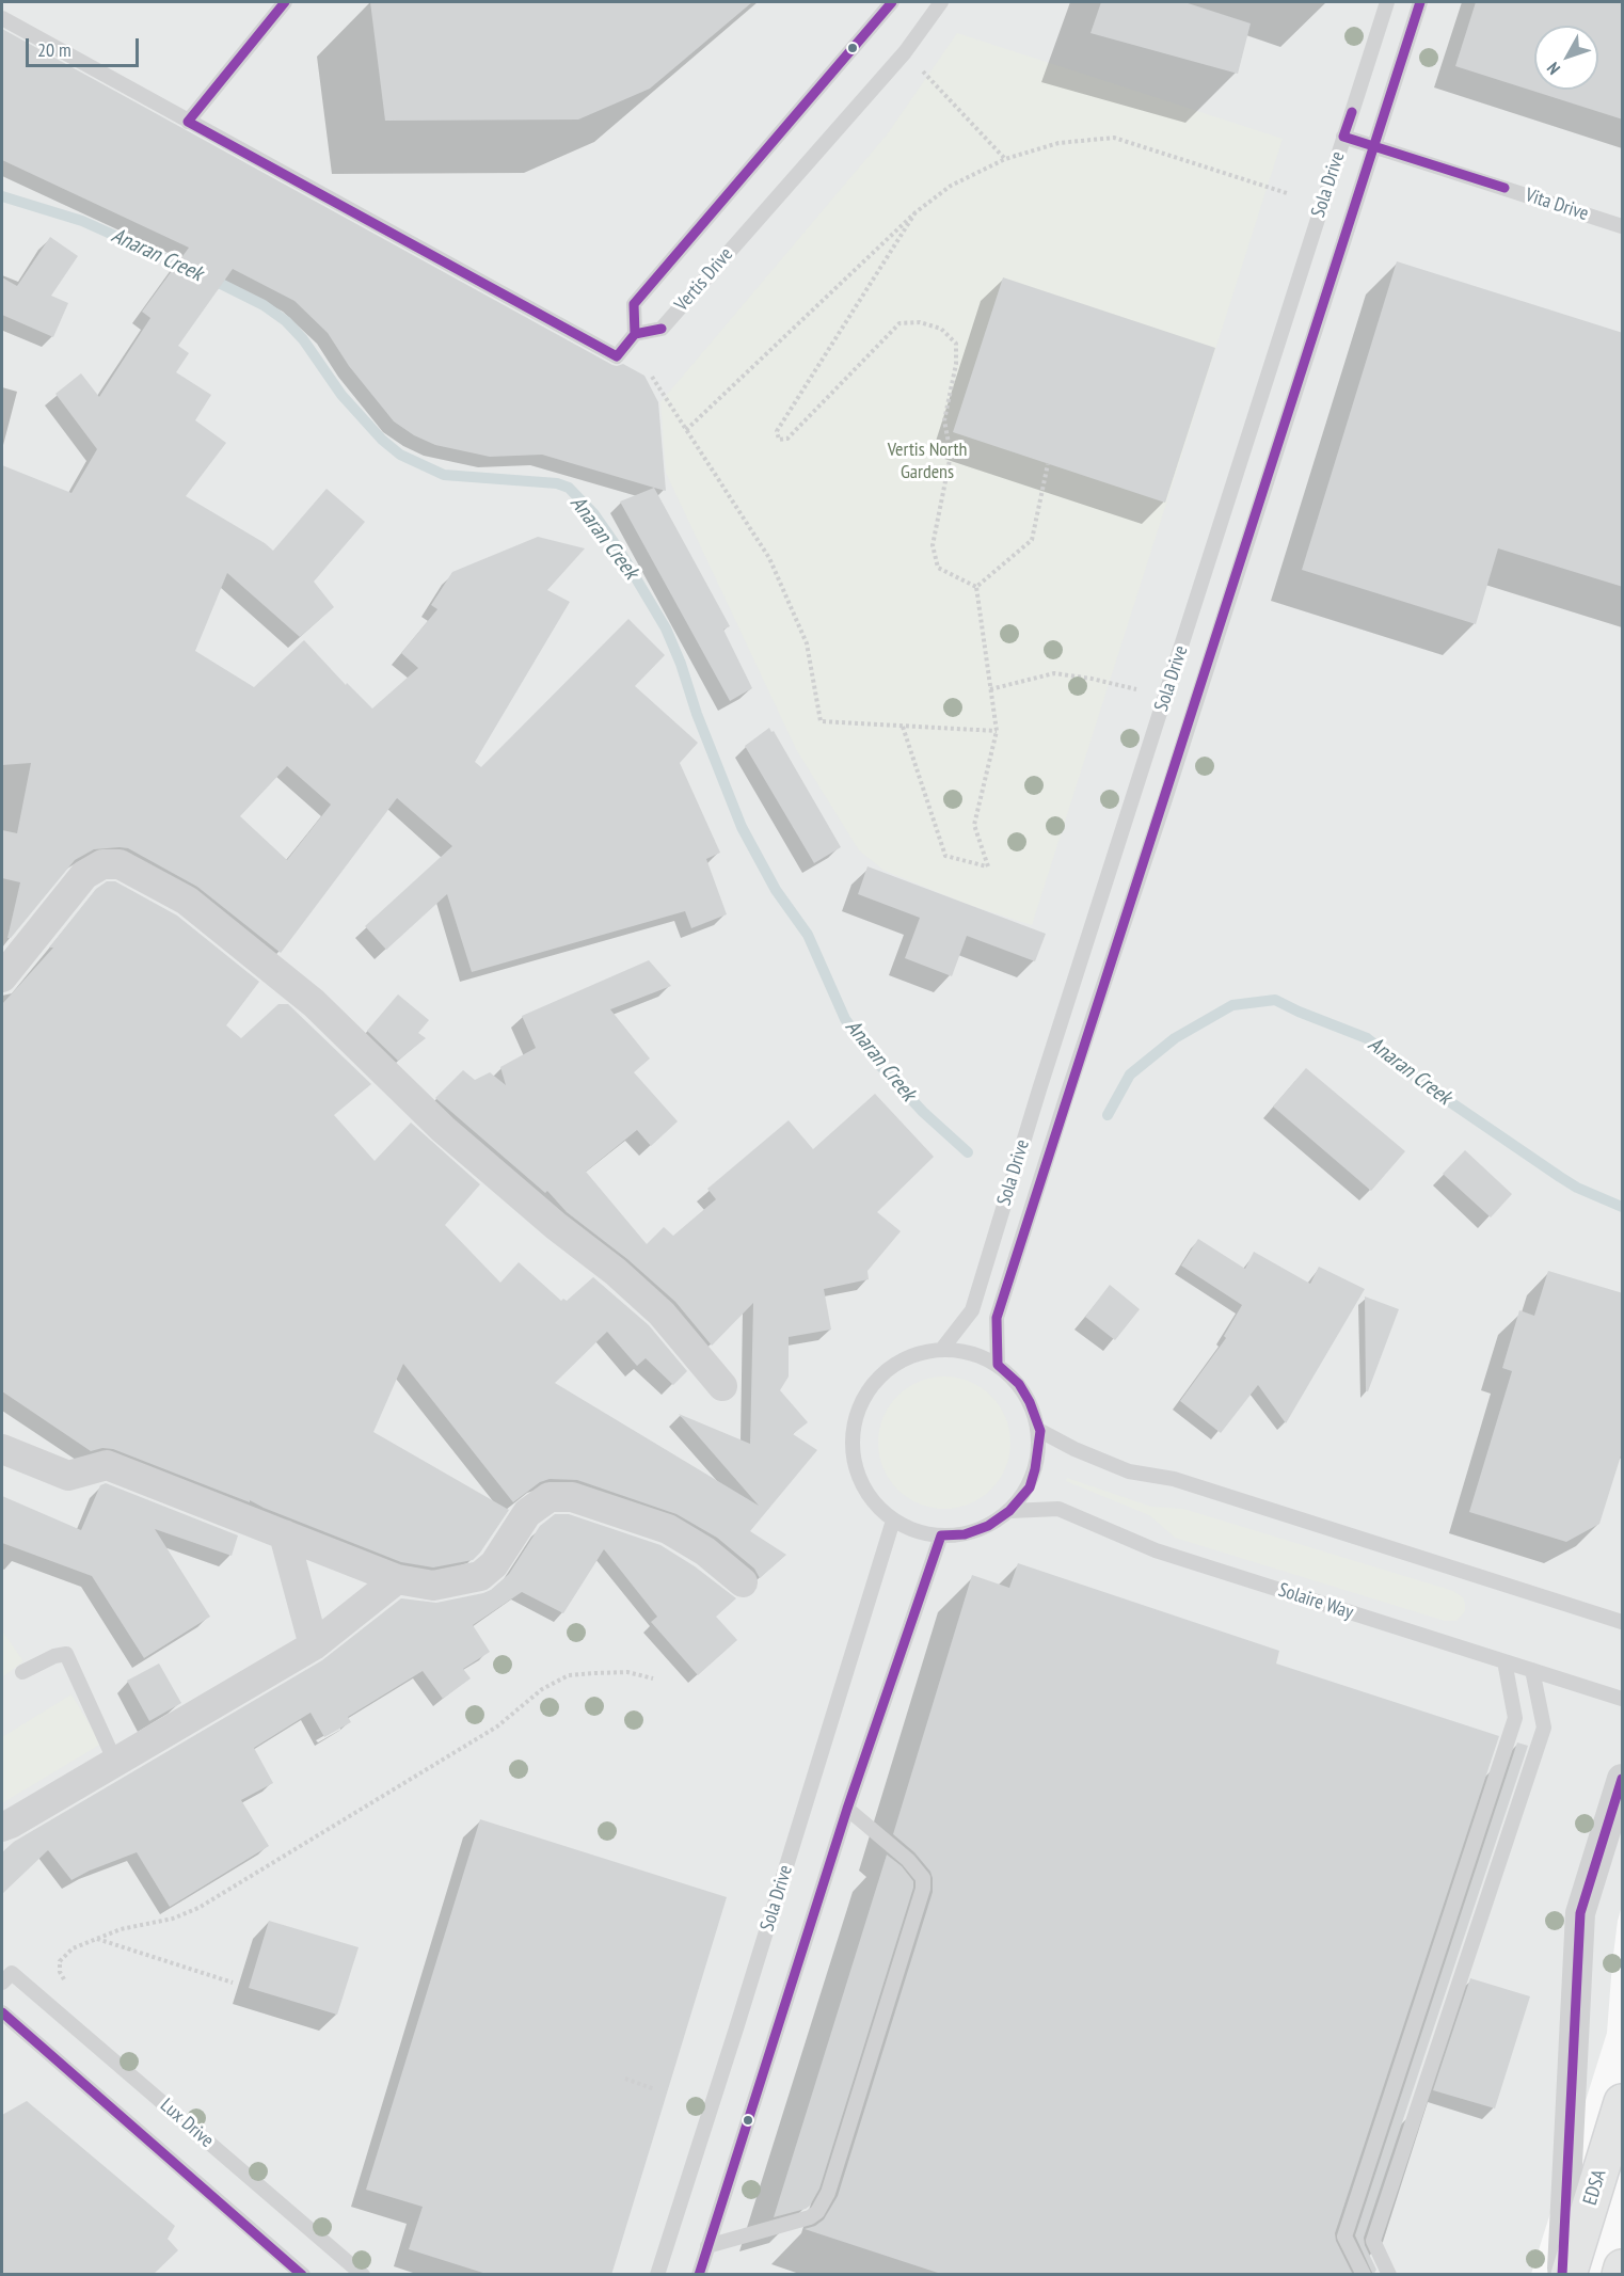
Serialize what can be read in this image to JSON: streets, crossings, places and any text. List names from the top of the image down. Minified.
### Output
{"streets":{"main road":["EDSA"],"lane":["Sola Drive","Vita Drive","Vertis Drive","Solaire Way","Lux Drive"]},"crossings":[["Sola Drive","Vita Drive"],["Sola Drive","Solaire Way"]],"water":["Anaran Creek"],"parks":["Vertis North Gardens"],"scale_bar":"20 m","north":"bottom left"}
